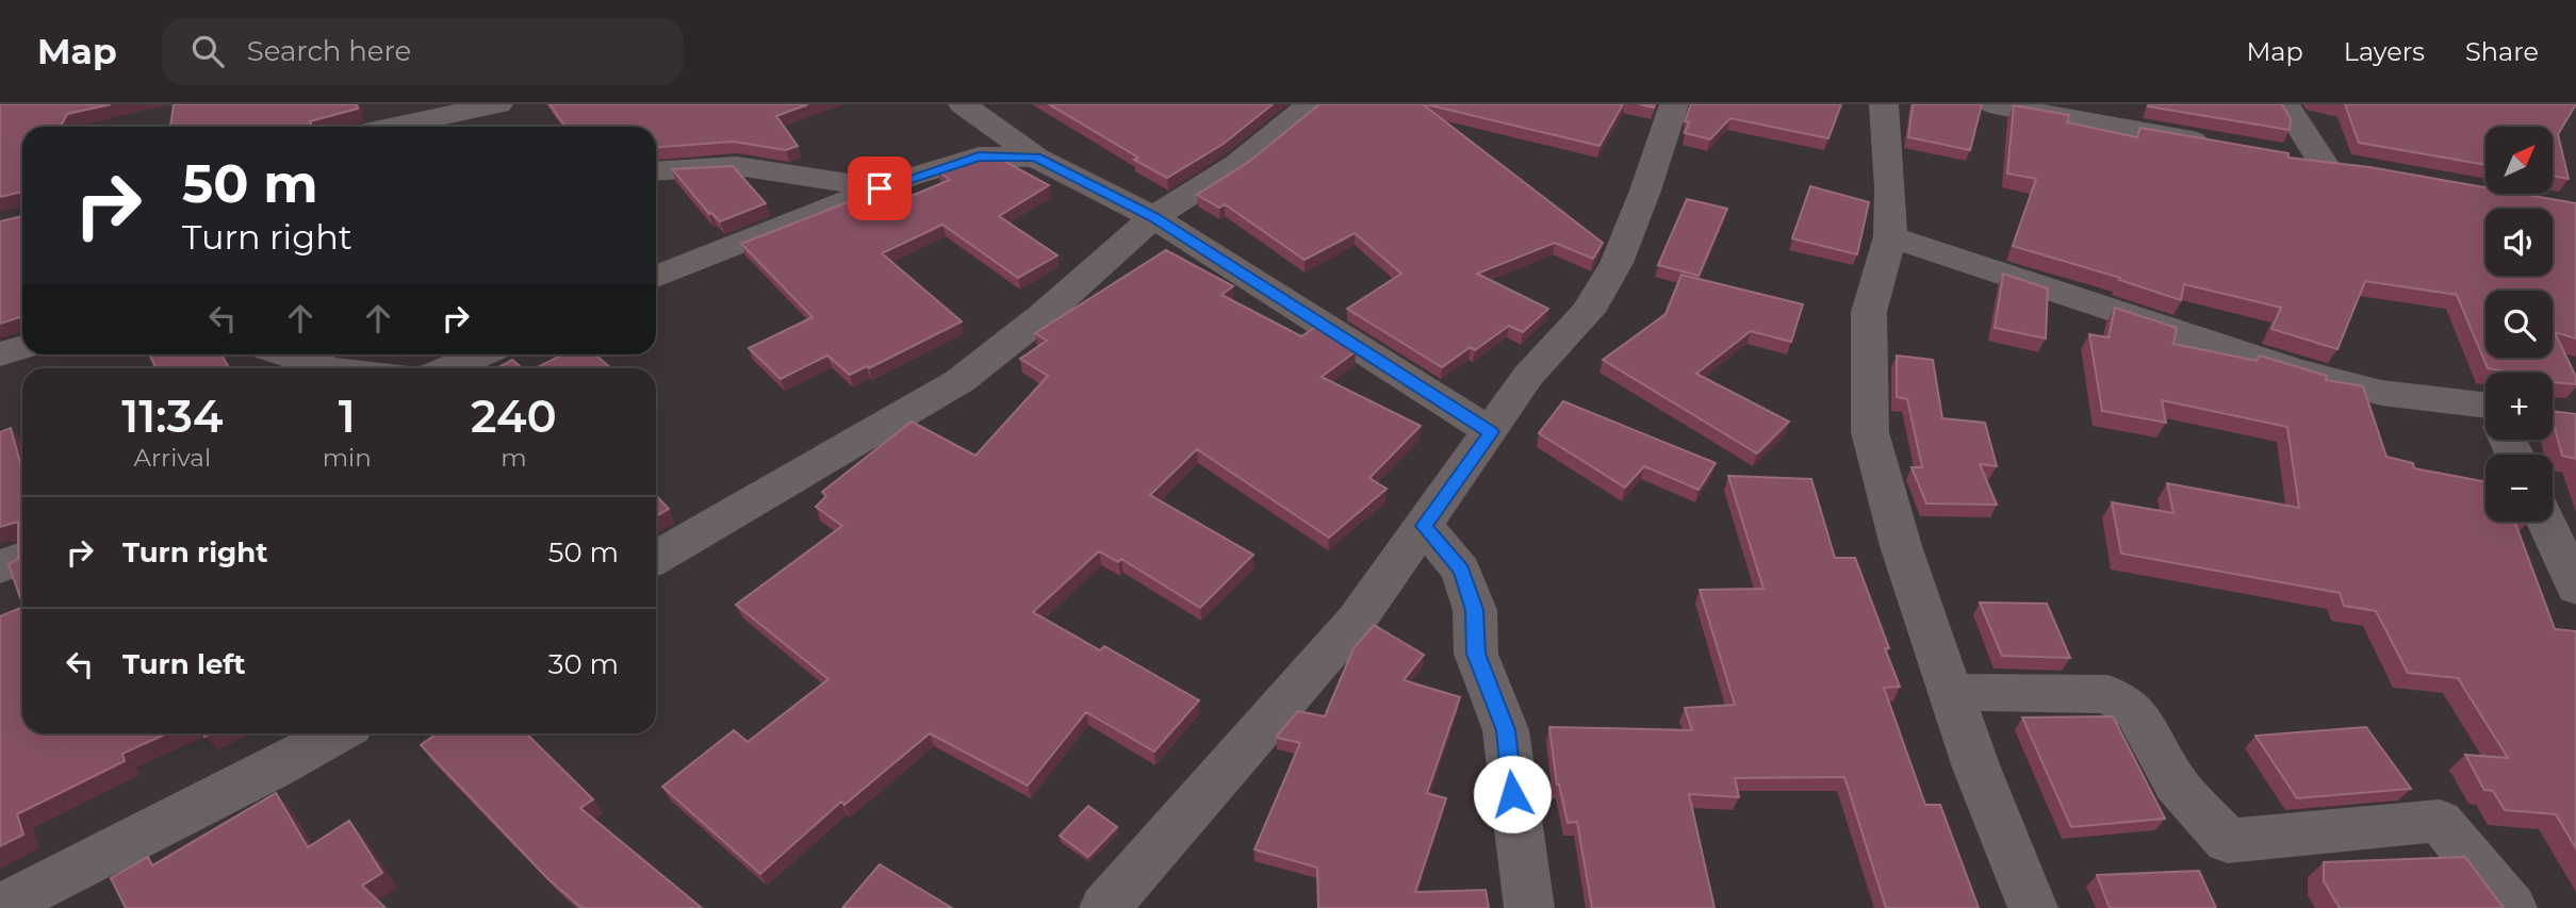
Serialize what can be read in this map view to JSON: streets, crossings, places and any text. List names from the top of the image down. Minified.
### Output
{"north":"top right","page":{"header":"Map","search":"Search here","nav":["Map","Layers","Share"],"map_buttons":["+","−"],"turn":["50 m","Turn right"],"eta":["11:34","Arrival","1","min","240","m"],"list":[{"name":"Turn right","value":"50 m"},{"name":"Turn left","value":"30 m"}]}}
